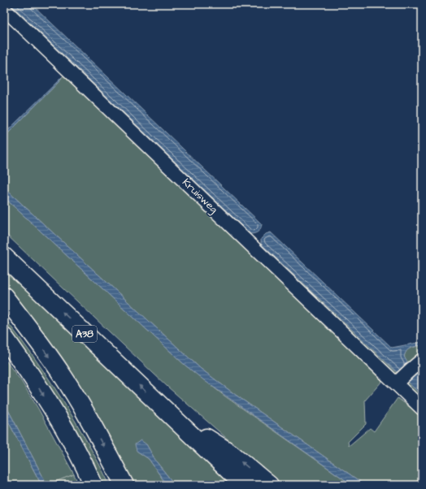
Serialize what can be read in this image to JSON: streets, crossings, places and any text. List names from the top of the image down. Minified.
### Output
{"streets":{"highway":["A38"],"street":["Kruisweg"]}}
